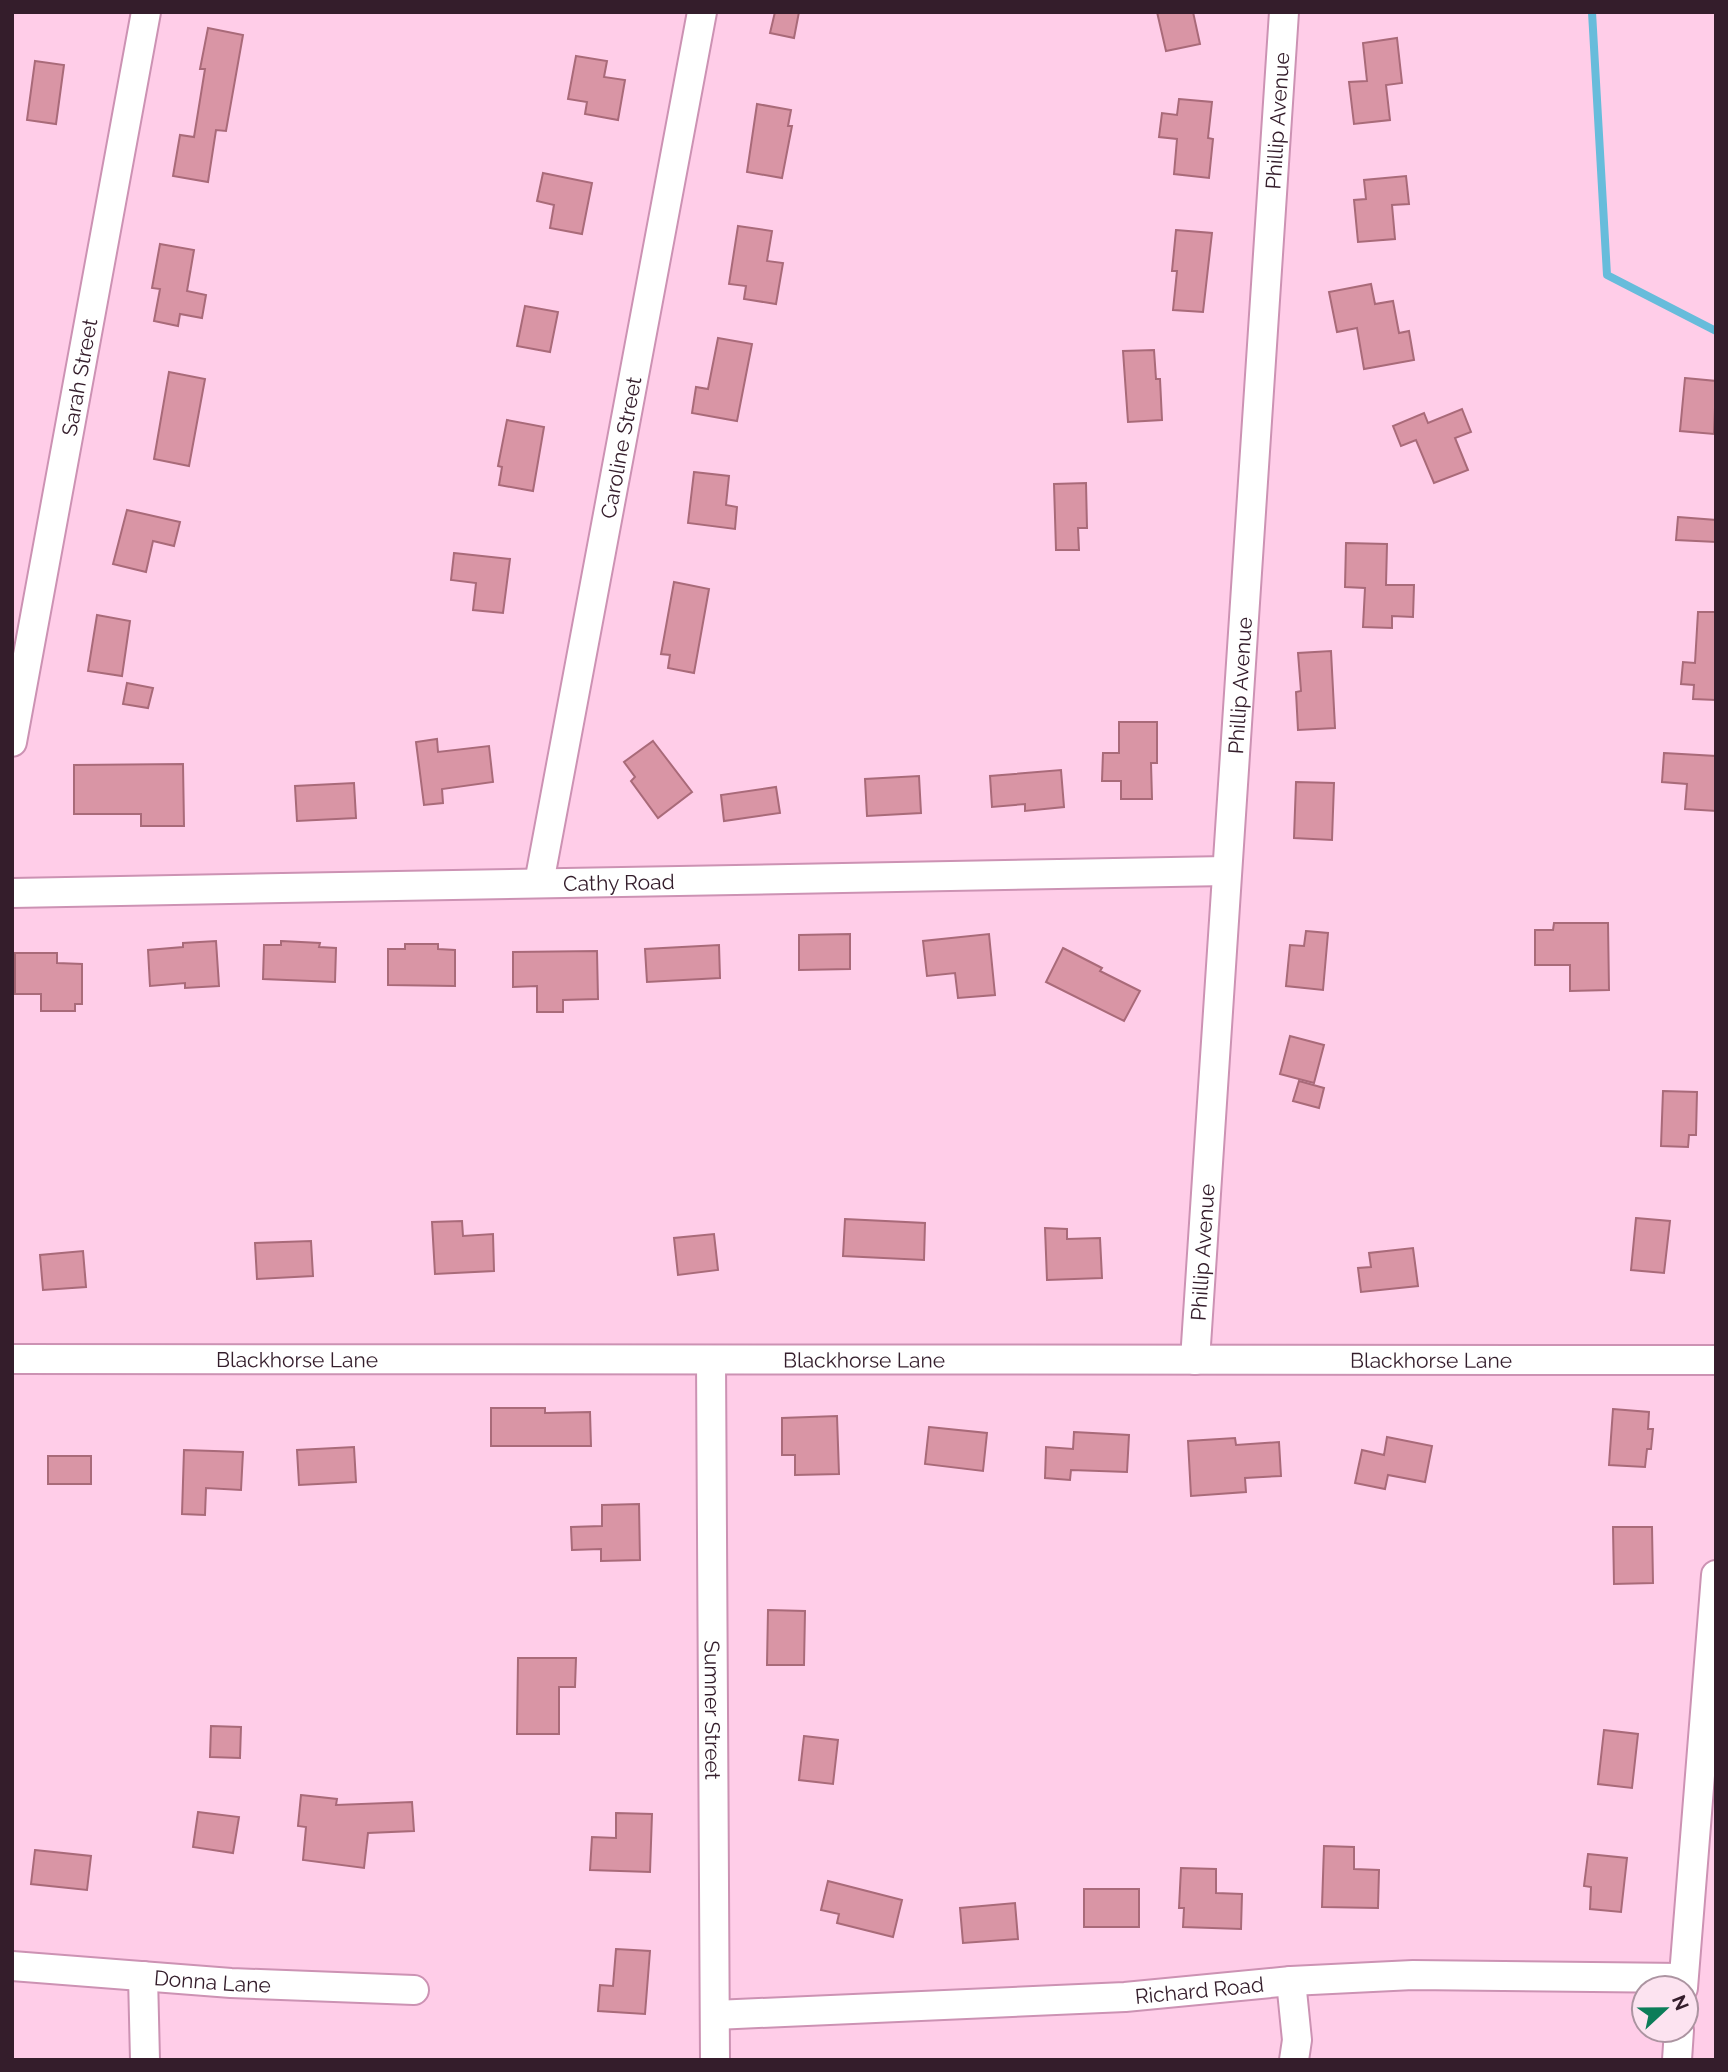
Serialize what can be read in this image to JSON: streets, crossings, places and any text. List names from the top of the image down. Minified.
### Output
{"streets":{"street":["Phillip Avenue","Sarah Street","Caroline Street","Cathy Road","Blackhorse Lane","Sumner Street","Donna Lane","Richard Road"]},"crossings":[["Phillip Avenue","Cathy Road"],["Phillip Avenue","Blackhorse Lane"],["Caroline Street","Cathy Road"],["Blackhorse Lane","Sumner Street"],["Sumner Street","Richard Road"]],"north":"right"}
